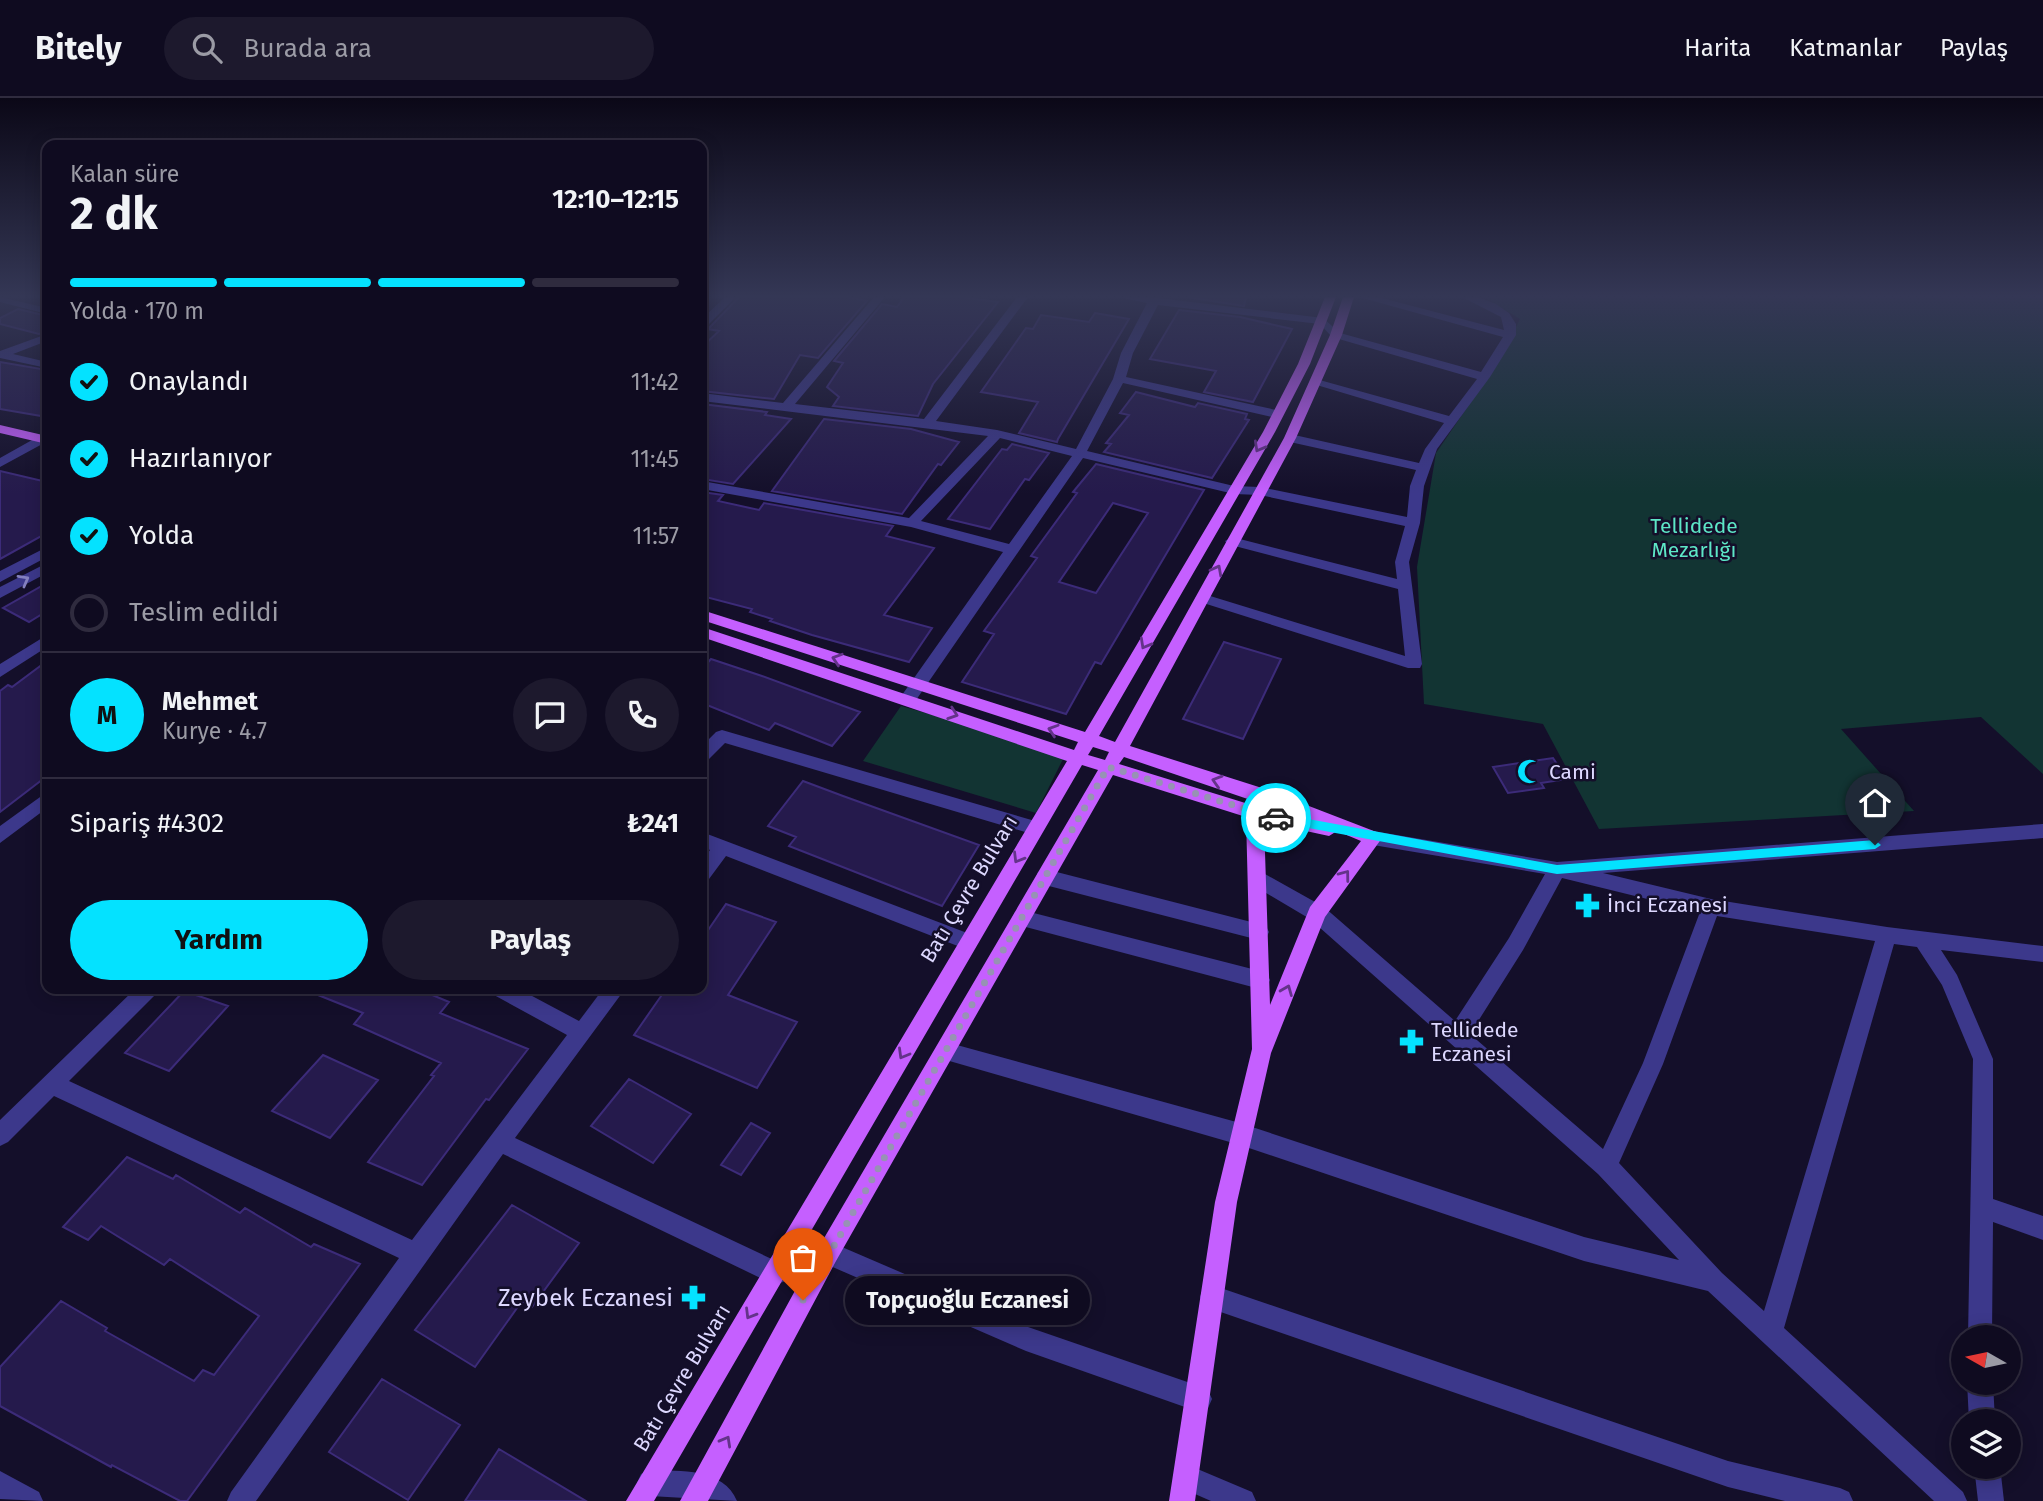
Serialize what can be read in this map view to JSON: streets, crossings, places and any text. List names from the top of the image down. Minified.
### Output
{"streets":{"main road":["Batı Çevre Bulvarı"]},"parks":["Tellidede Mezarlığı"],"places":{"mosque":["Cami"],"pharmacy":["İnci Eczanesi","Tellidede Eczanesi","Zeybek Eczanesi"],"other":["Topçuoğlu Eczanesi"]},"north":"left","page":{"header":"Bitely","search":"Burada ara","nav":["Harita","Katmanlar","Paylaş"],"heading":["2 dk","Kalan süre","12:10–12:15"],"panel":["Mehmet","Kurye · 4.7","Sipariş #4302","₺241"],"bar":"Yolda · 170 m","list":[["Onaylandı","11:42"],["Hazırlanıyor","11:45"],["Yolda","11:57"],"Teslim edildi"],"round":"M","buttons":["Yardım","Paylaş"],"bubble":"Topçuoğlu Eczanesi"}}
